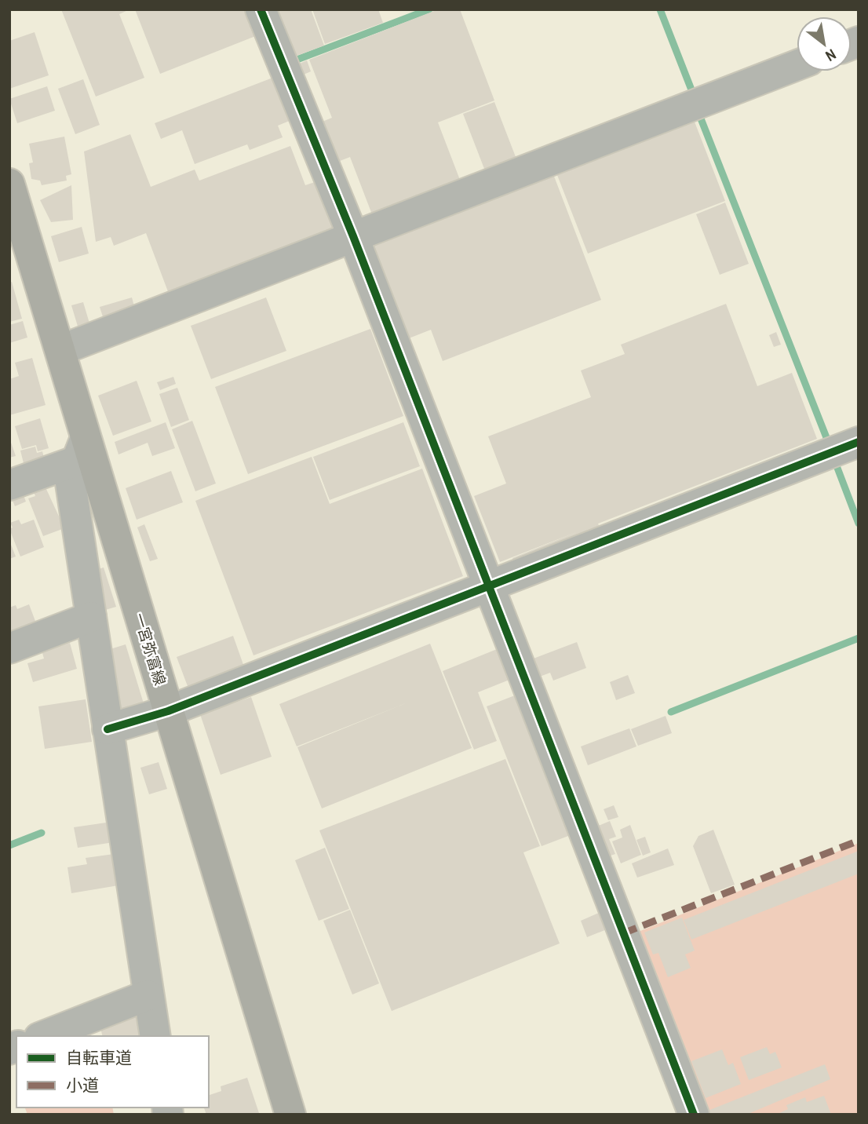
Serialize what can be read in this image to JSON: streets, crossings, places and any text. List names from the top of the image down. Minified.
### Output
{"streets":{"main road":["一宮弥富線"]},"legend":["自転車道","小道"],"north":"bottom right"}
